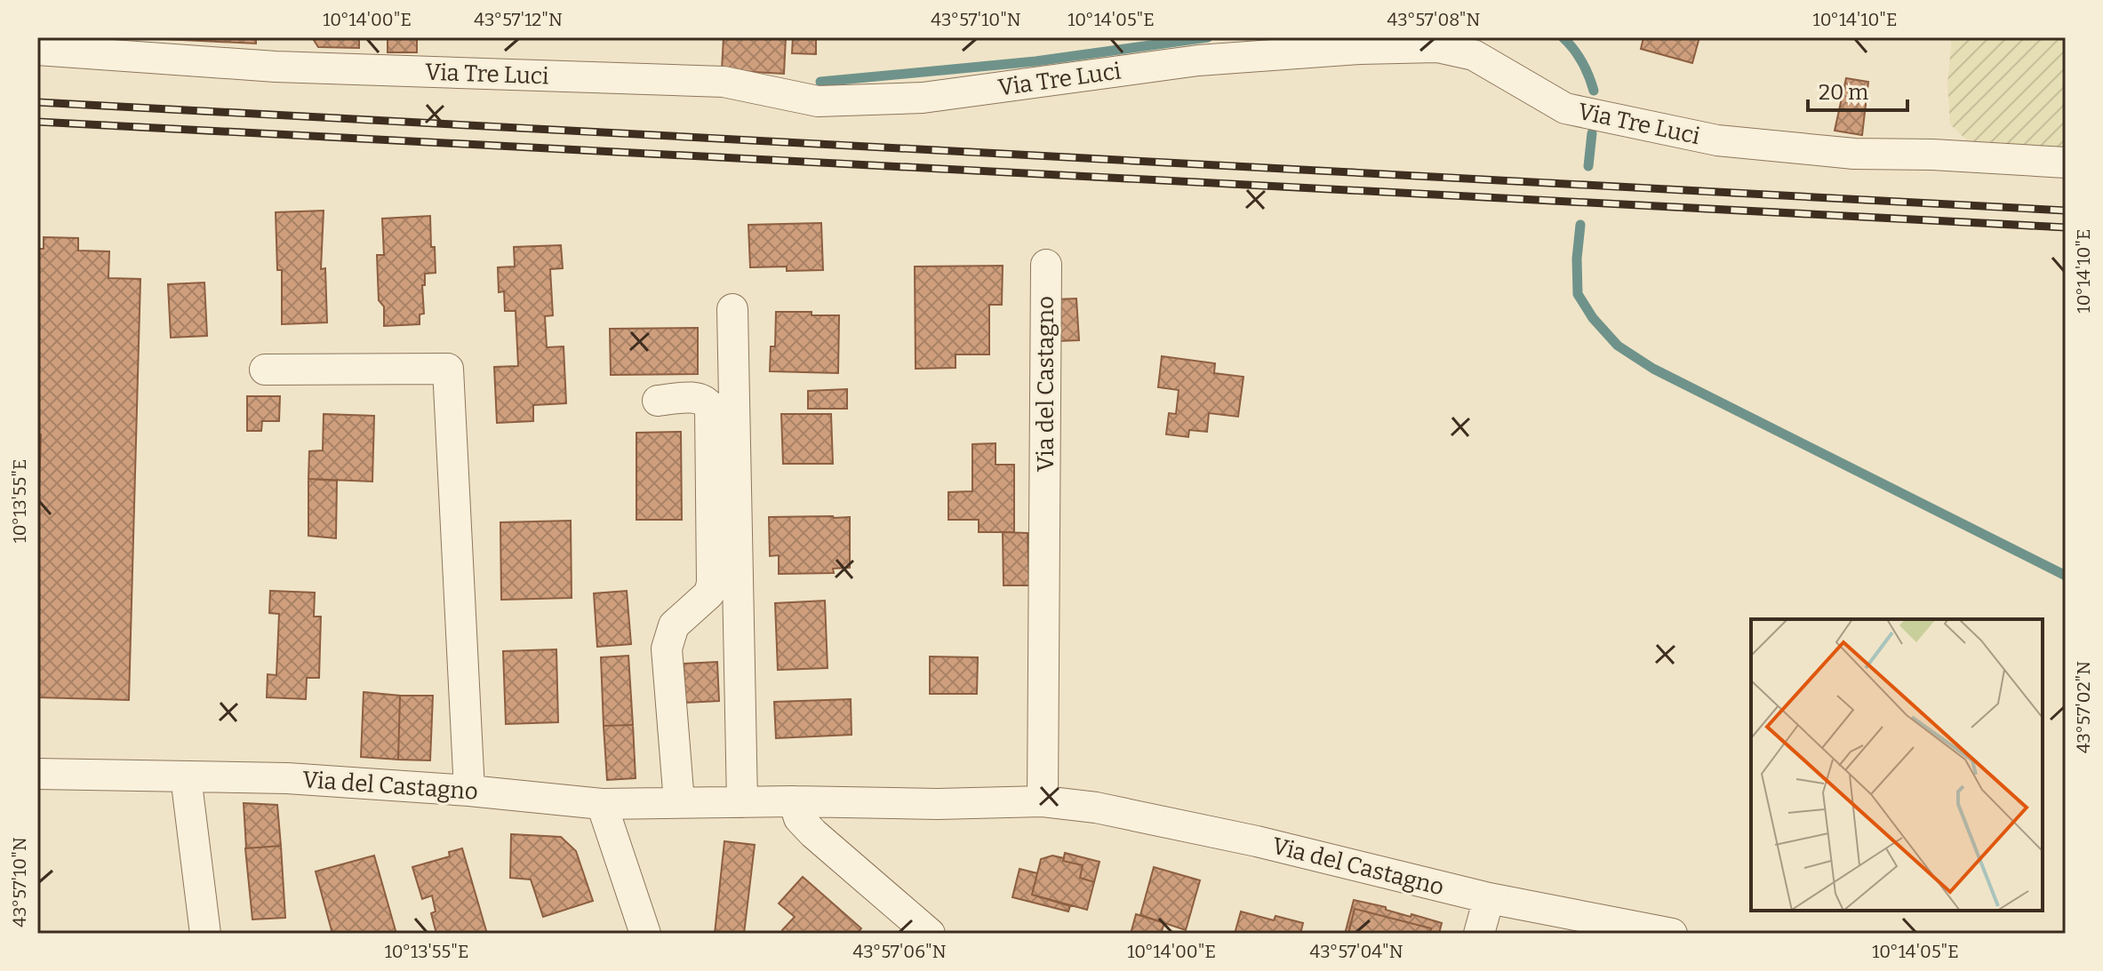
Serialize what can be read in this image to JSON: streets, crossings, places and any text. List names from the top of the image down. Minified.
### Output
{"streets":{"street":["Via Tre Luci","Via del Castagno"]},"scale_bar":"20 m","coordinates":["10°14'00\"E","43°57'12\"N","43°57'10\"N","10°14'05\"E","43°57'08\"N","10°14'10\"E","10°13'55\"E","43°57'02\"N","43°57'06\"N","43°57'04\"N"]}
